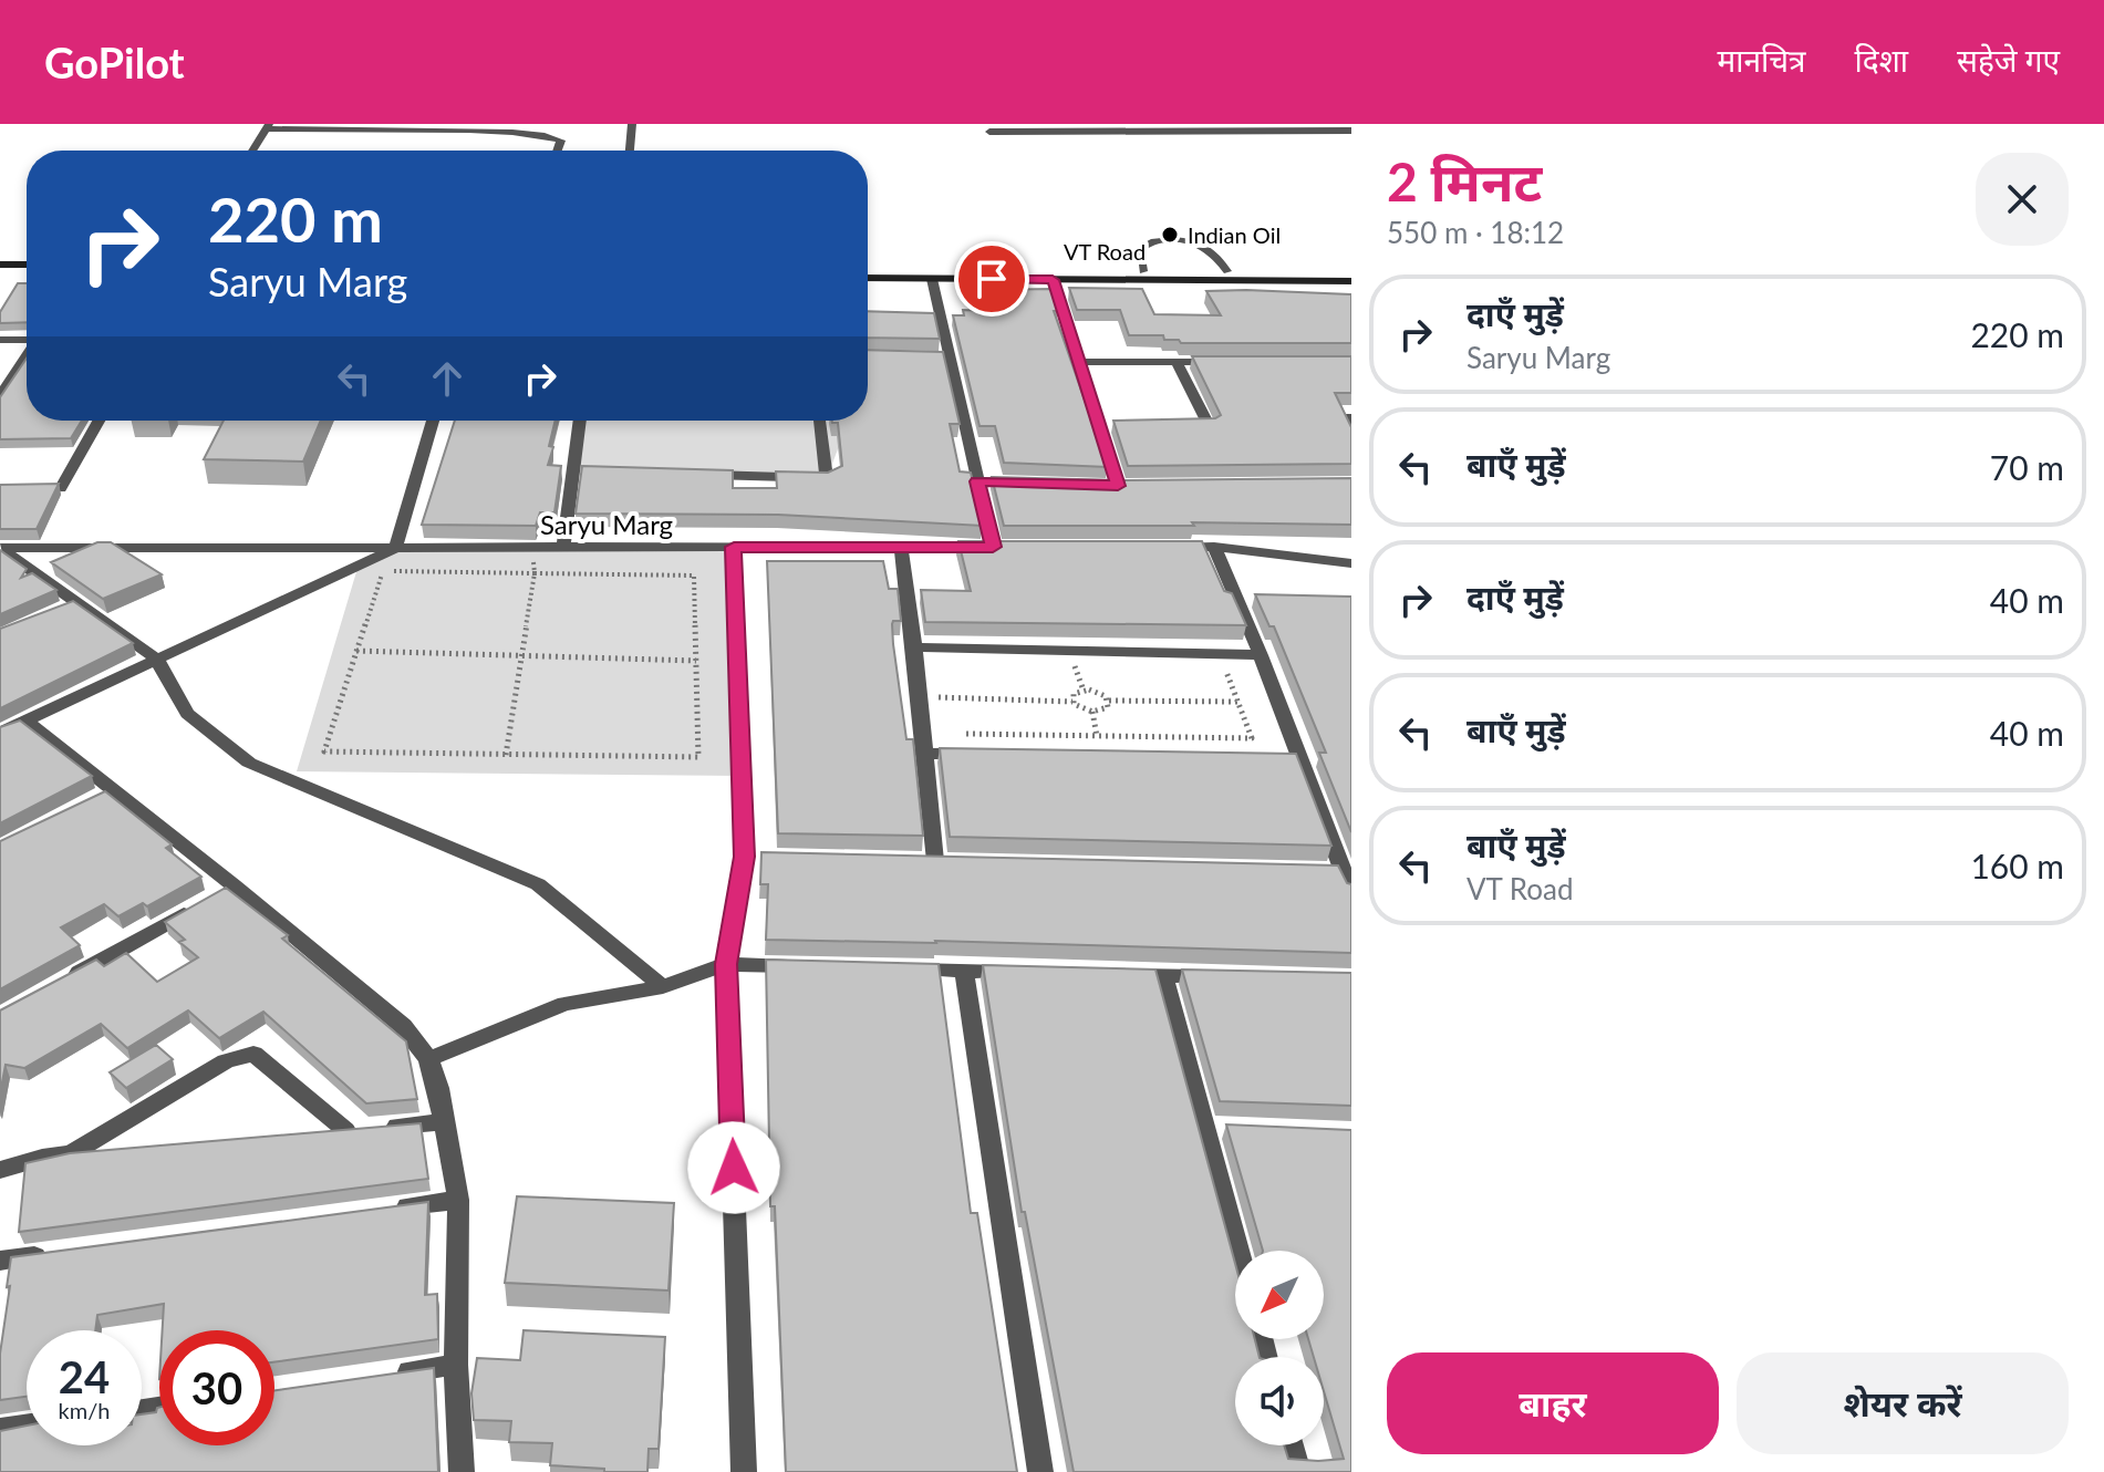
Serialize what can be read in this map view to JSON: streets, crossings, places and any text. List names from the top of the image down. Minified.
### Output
{"streets":{"street":["VT Road","Saryu Marg"]},"places":["Indian Oil"],"north":"bottom left","page":{"header":"GoPilot","nav":["मानचित्र","दिशा","सहेजे गए"],"heading":["2 मिनट","550 m · 18:12"],"turn":["220 m","Saryu Marg"],"list":[{"name":"दाएँ मुड़ें","note":"Saryu Marg","value":"220 m"},{"name":"बाएँ मुड़ें","value":"70 m"},{"name":"दाएँ मुड़ें","value":"40 m"},{"name":"बाएँ मुड़ें","value":"40 m"},{"name":"बाएँ मुड़ें","note":"VT Road","value":"160 m"}],"speed":"24 km/h","limit":"30","buttons":["बाहर","शेयर करें"]}}
